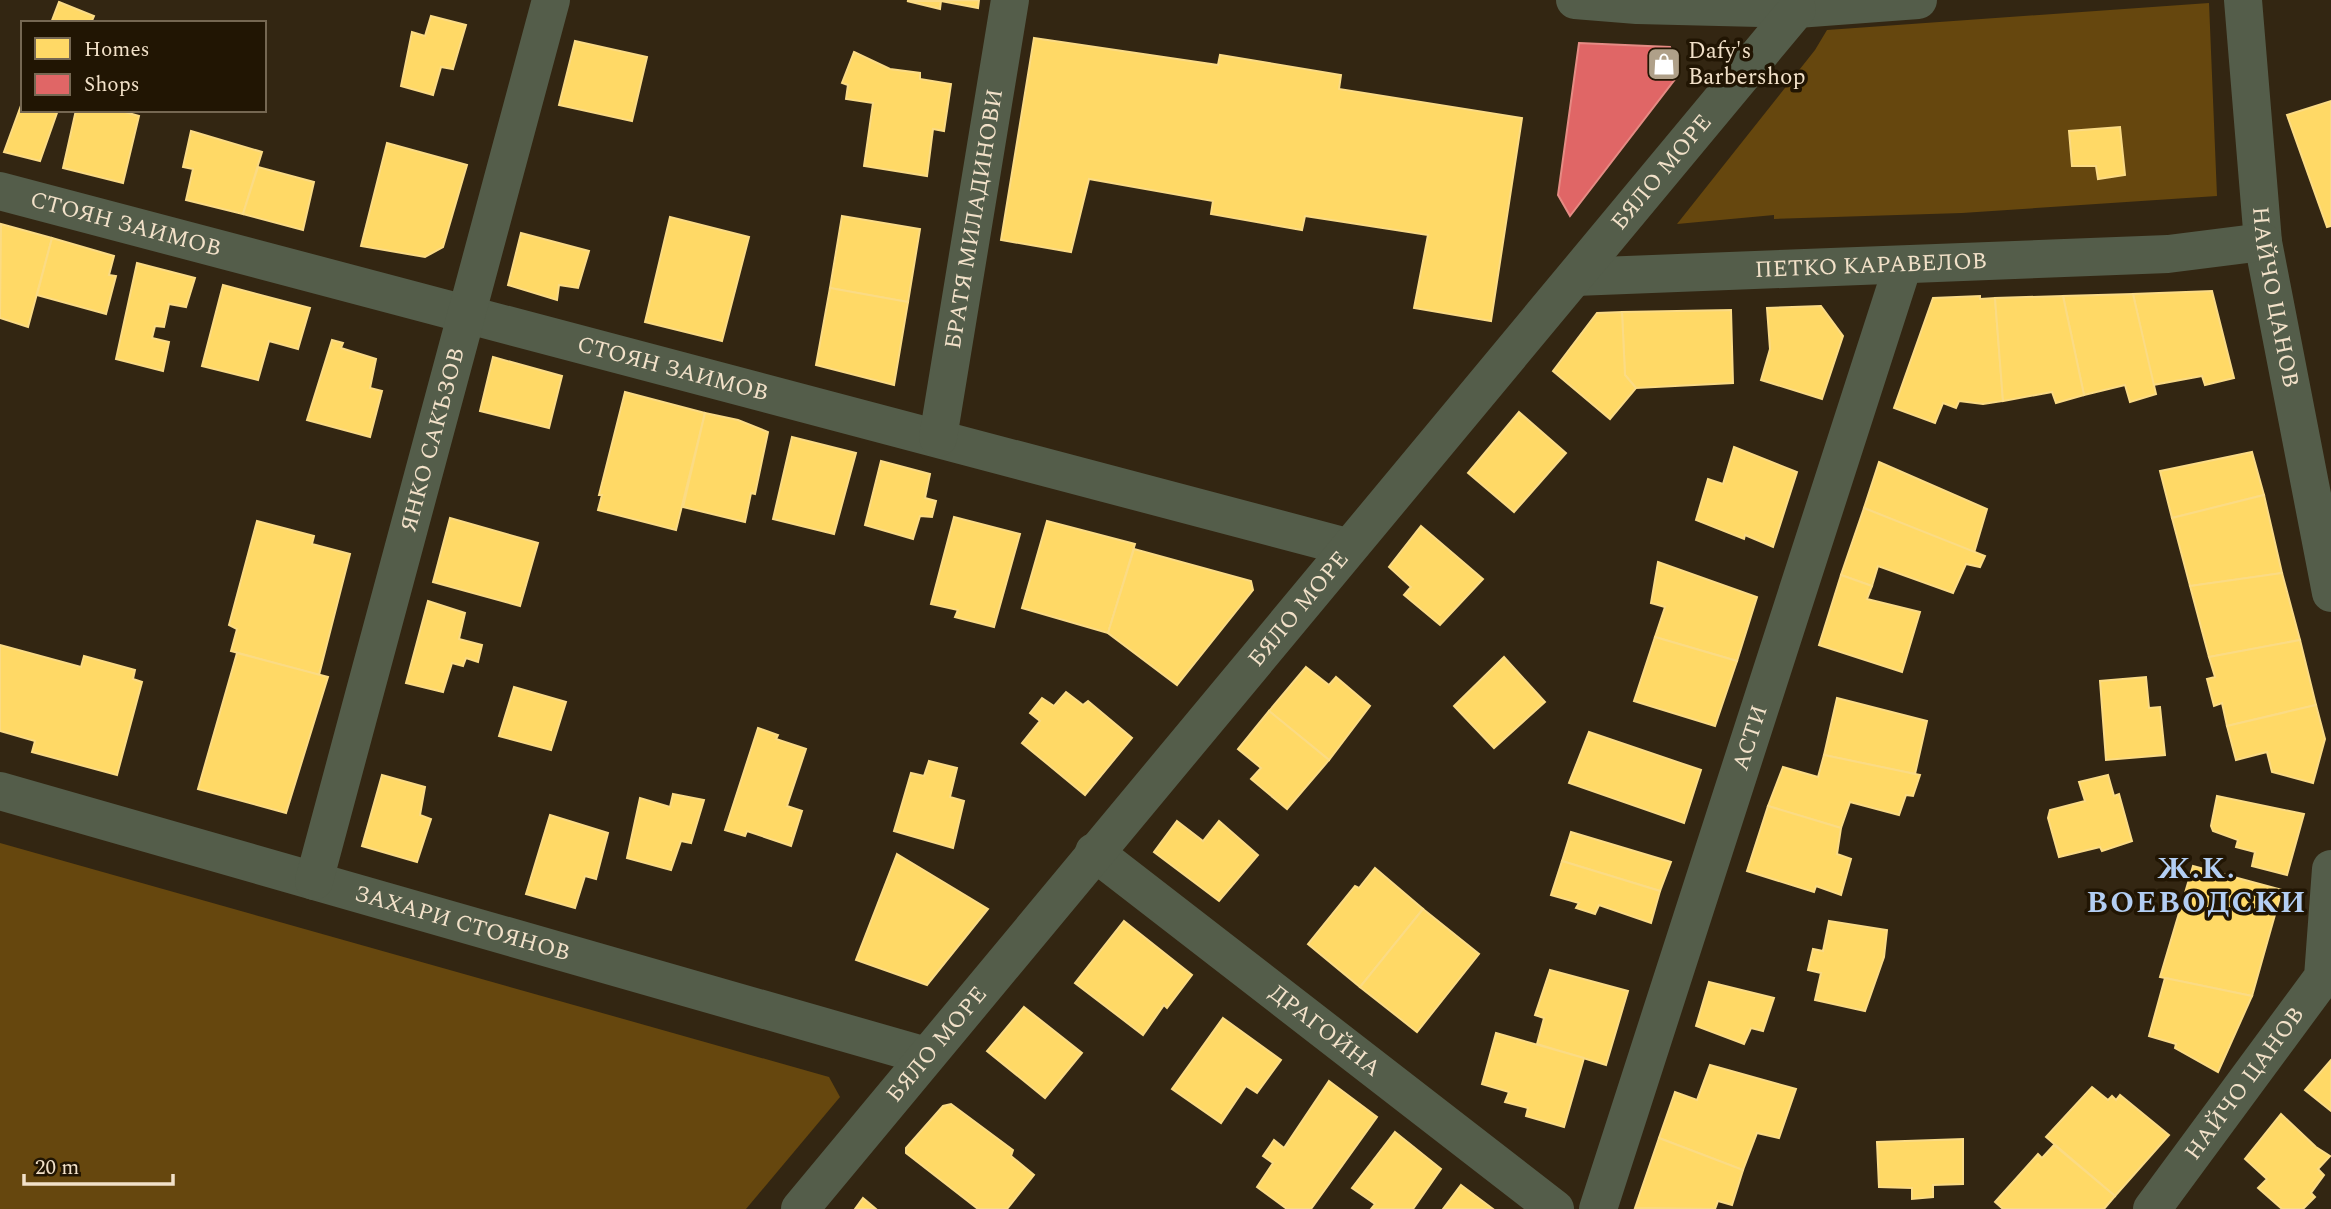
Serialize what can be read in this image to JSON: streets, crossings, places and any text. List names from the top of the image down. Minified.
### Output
{"streets":{"street":["БЯЛО МОРЕ","БРАТЯ МИЛАДИНОВИ","СТОЯН ЗАИМОВ","ПЕТКО КАРАВЕЛОВ","НАЙЧО ЦАНОВ","ЯНКО САКЪЗОВ","АСТИ","ЗАХАРИ СТОЯНОВ","ДРАГОЙНА"]},"crossings":[["БЯЛО МОРЕ","СТОЯН ЗАИМОВ"],["БЯЛО МОРЕ","ПЕТКО КАРАВЕЛОВ"],["БЯЛО МОРЕ","ЗАХАРИ СТОЯНОВ"],["БЯЛО МОРЕ","ДРАГОЙНА"],["БРАТЯ МИЛАДИНОВИ","СТОЯН ЗАИМОВ"],["СТОЯН ЗАИМОВ","ЯНКО САКЪЗОВ"],["ПЕТКО КАРАВЕЛОВ","НАЙЧО ЦАНОВ"],["ПЕТКО КАРАВЕЛОВ","АСТИ"],["ЯНКО САКЪЗОВ","ЗАХАРИ СТОЯНОВ"]],"districts":["Ж.К. ВОЕВОДСКИ"],"places":{"shop":["Dafy's Barbershop"]},"legend":["Homes","Shops"],"scale_bar":"20 m"}
